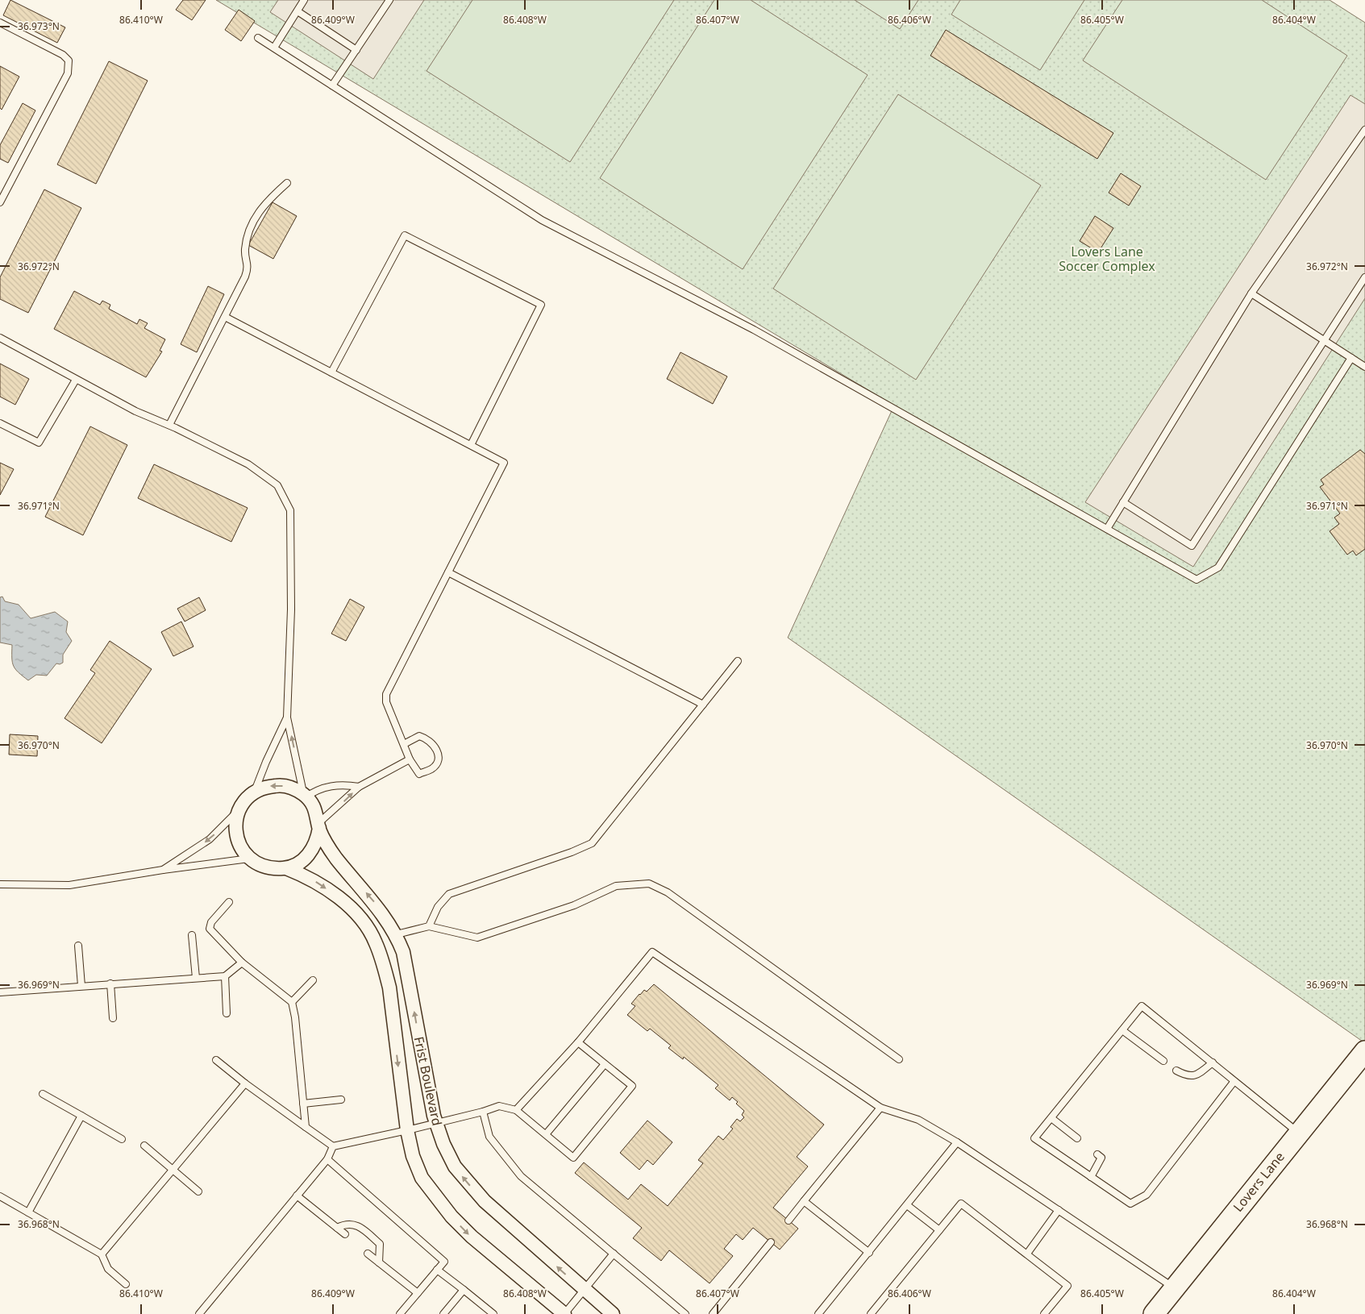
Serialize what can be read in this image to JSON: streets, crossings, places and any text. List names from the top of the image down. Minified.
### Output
{"streets":{"main road":["Lovers Lane"],"street":["Frist Boulevard"]},"parks":["Lovers Lane Soccer Complex"],"coordinates":["86.410°W","86.409°W","86.408°W","86.407°W","86.406°W","86.405°W","86.404°W","36.973°N","36.972°N","36.971°N","36.970°N","36.969°N","36.968°N"]}
